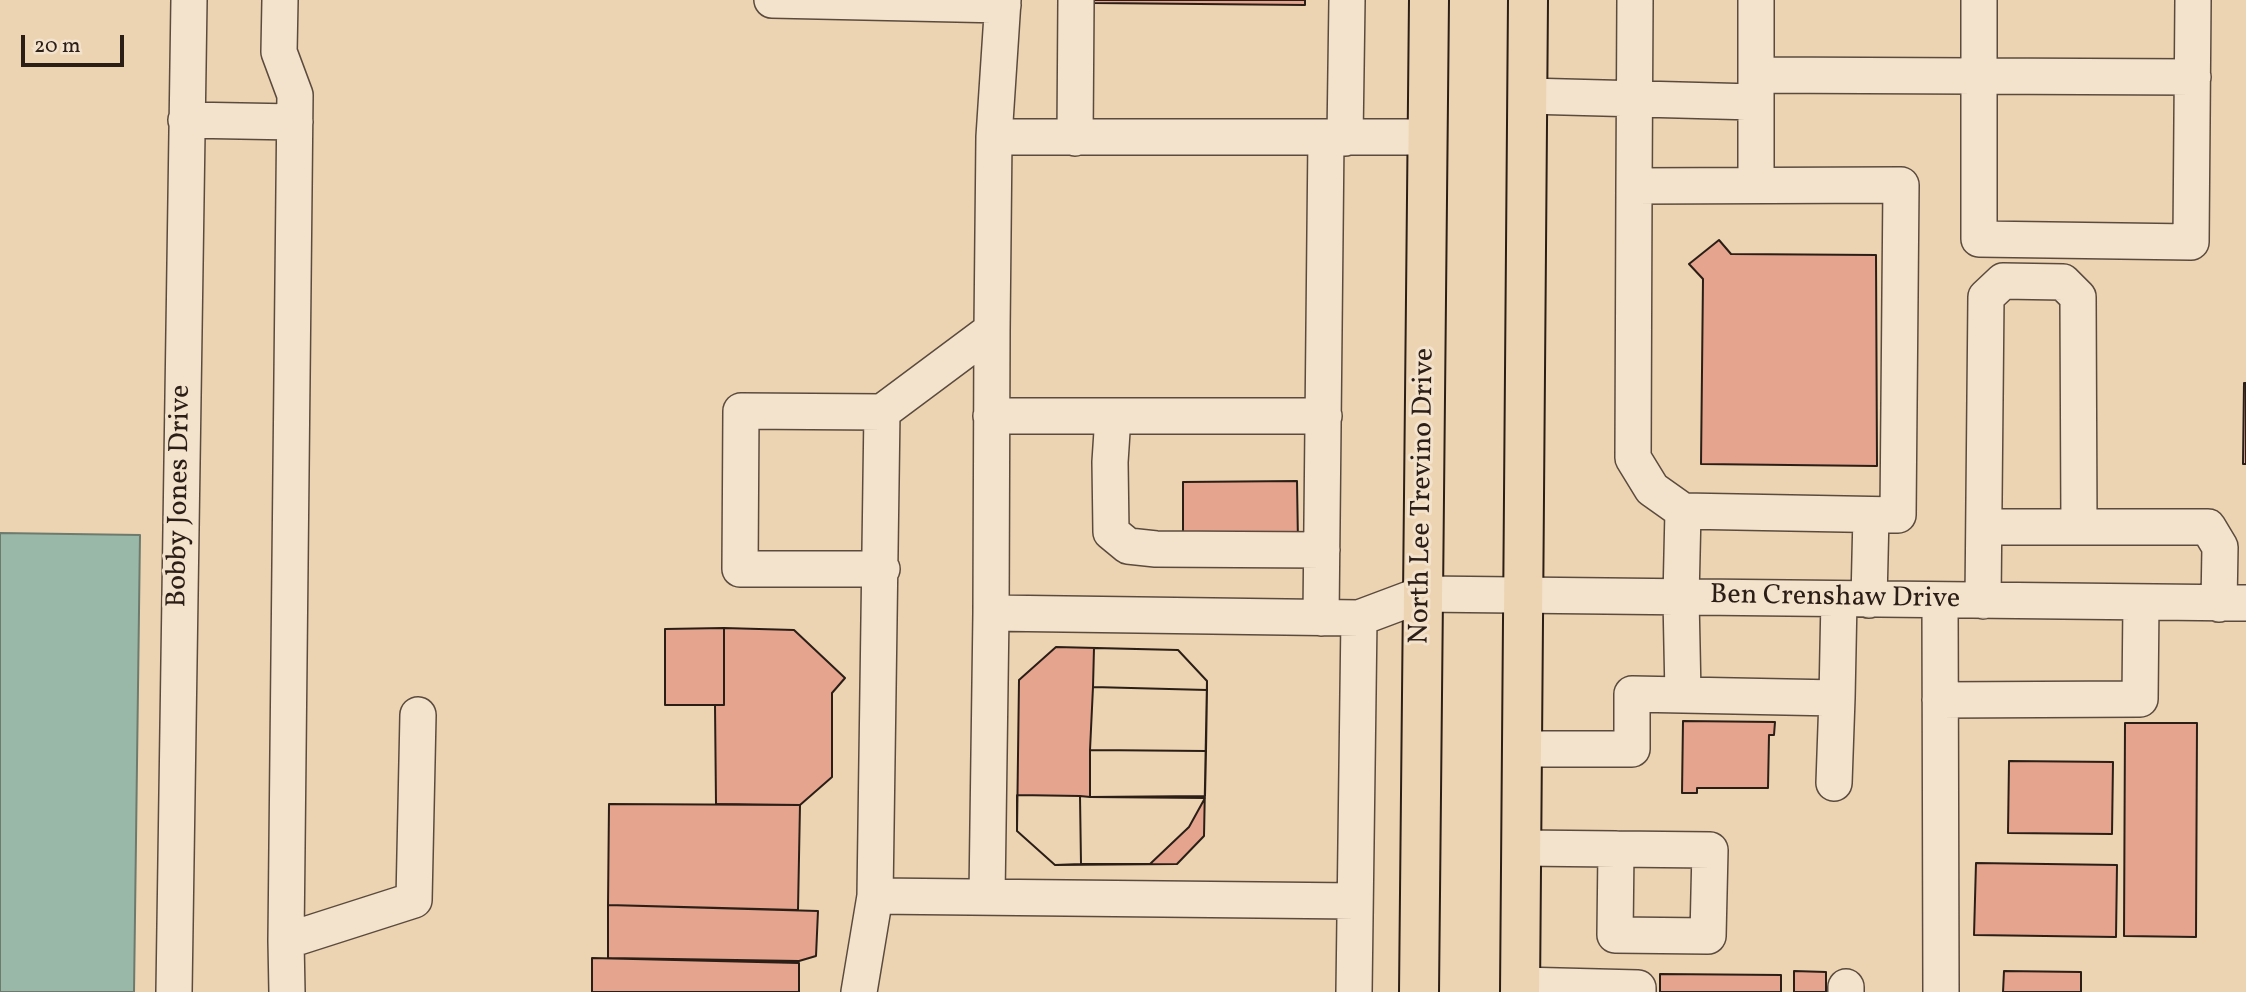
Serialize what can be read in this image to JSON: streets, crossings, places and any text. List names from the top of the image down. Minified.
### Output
{"streets":{"main road":["North Lee Trevino Drive"],"street":["Bobby Jones Drive","Ben Crenshaw Drive"]},"crossings":[["North Lee Trevino Drive","Ben Crenshaw Drive"]],"scale_bar":"20 m"}
